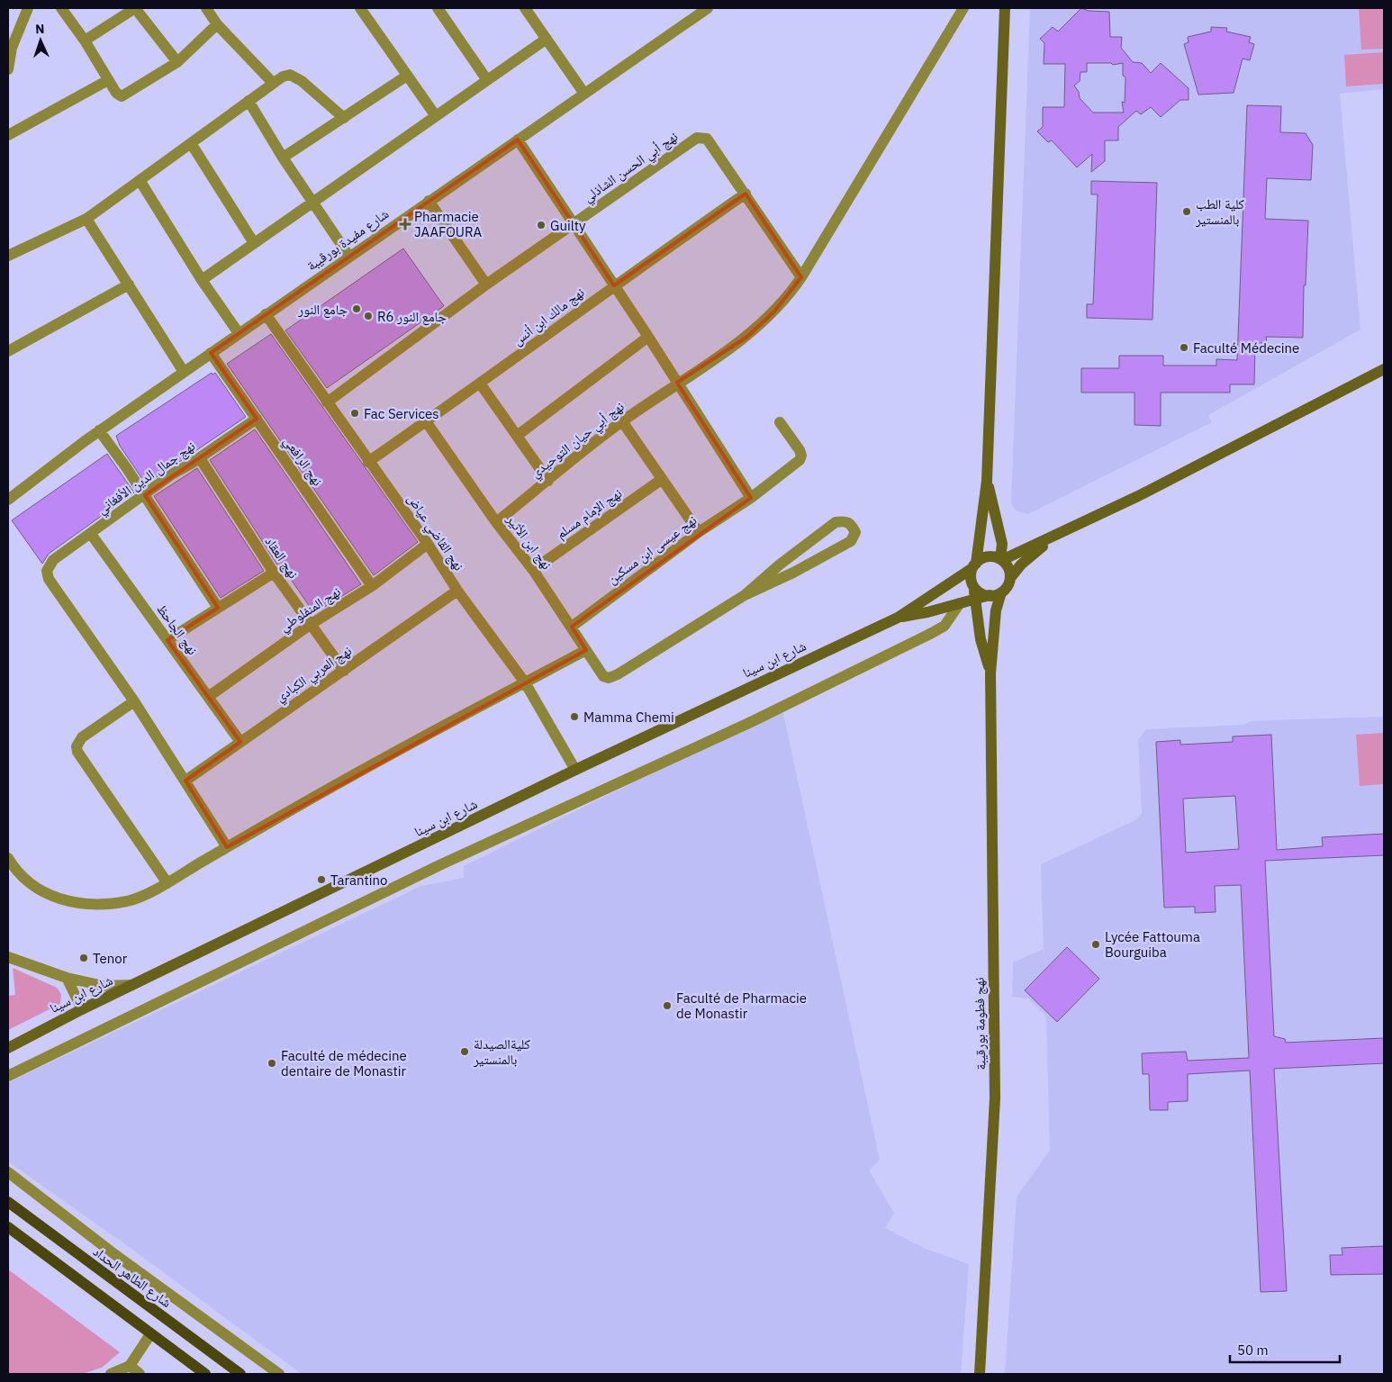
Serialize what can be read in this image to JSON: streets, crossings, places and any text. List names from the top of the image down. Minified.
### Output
{"streets":{"main road":["شارع ابن سينا","نهج فطومة بورقيبة","شارع الطاهر الحداد"],"street":["نهج أبي الحسن الشاذلي","شارع مفيدة بورڨيبة","نهج مالك ابن أنس","نهج أبي حيان التوحيدي","نهج الرافعي","نهج جمال الدين الأفغاني","نهج الإمام مسلم","نهج القاضي عياض","نهج ابن الأثير","نهج عيسى ابن مسكين","نهج العقاد","نهج المنفلوطي","نهج الجاحظ","نهج العربي الكبادي"]},"crossings":[["نهج أبي الحسن الشاذلي","نهج مالك ابن أنس"],["نهج أبي الحسن الشاذلي","نهج أبي حيان التوحيدي"],["نهج أبي الحسن الشاذلي","نهج القاضي عياض"],["شارع مفيدة بورڨيبة","نهج الرافعي"],["شارع مفيدة بورڨيبة","نهج القاضي عياض"],["نهج مالك ابن أنس","نهج القاضي عياض"],["نهج مالك ابن أنس","نهج ابن الأثير"],["نهج أبي حيان التوحيدي","نهج ابن الأثير"],["نهج الرافعي","نهج جمال الدين الأفغاني"],["نهج الرافعي","نهج المنفلوطي"],["نهج جمال الدين الأفغاني","نهج العقاد"],["نهج جمال الدين الأفغاني","نهج الجاحظ"],["نهج الإمام مسلم","نهج ابن الأثير"],["نهج القاضي عياض","نهج المنفلوطي"],["نهج القاضي عياض","شارع ابن سينا"],["نهج القاضي عياض","نهج العربي الكبادي"],["نهج ابن الأثير","نهج عيسى ابن مسكين"],["نهج العقاد","نهج المنفلوطي"],["نهج العقاد","نهج العربي الكبادي"],["نهج المنفلوطي","نهج الجاحظ"],["نهج الجاحظ","نهج العربي الكبادي"]],"places":{"other":["كلية الطب بالمنستير","Guilty","جامع النور","R6 جامع النور","Faculté Médecine","Fac Services","Mamma Chemi","Tarantino","Lycée Fattouma Bourguiba","Tenor","Faculté de Pharmacie de Monastir","كليةالصيدلة بالمنستير","Faculté de médecine dentaire de Monastir"],"health":["Pharmacie JAAFOURA"]},"scale_bar":"50 m","north":"top"}
